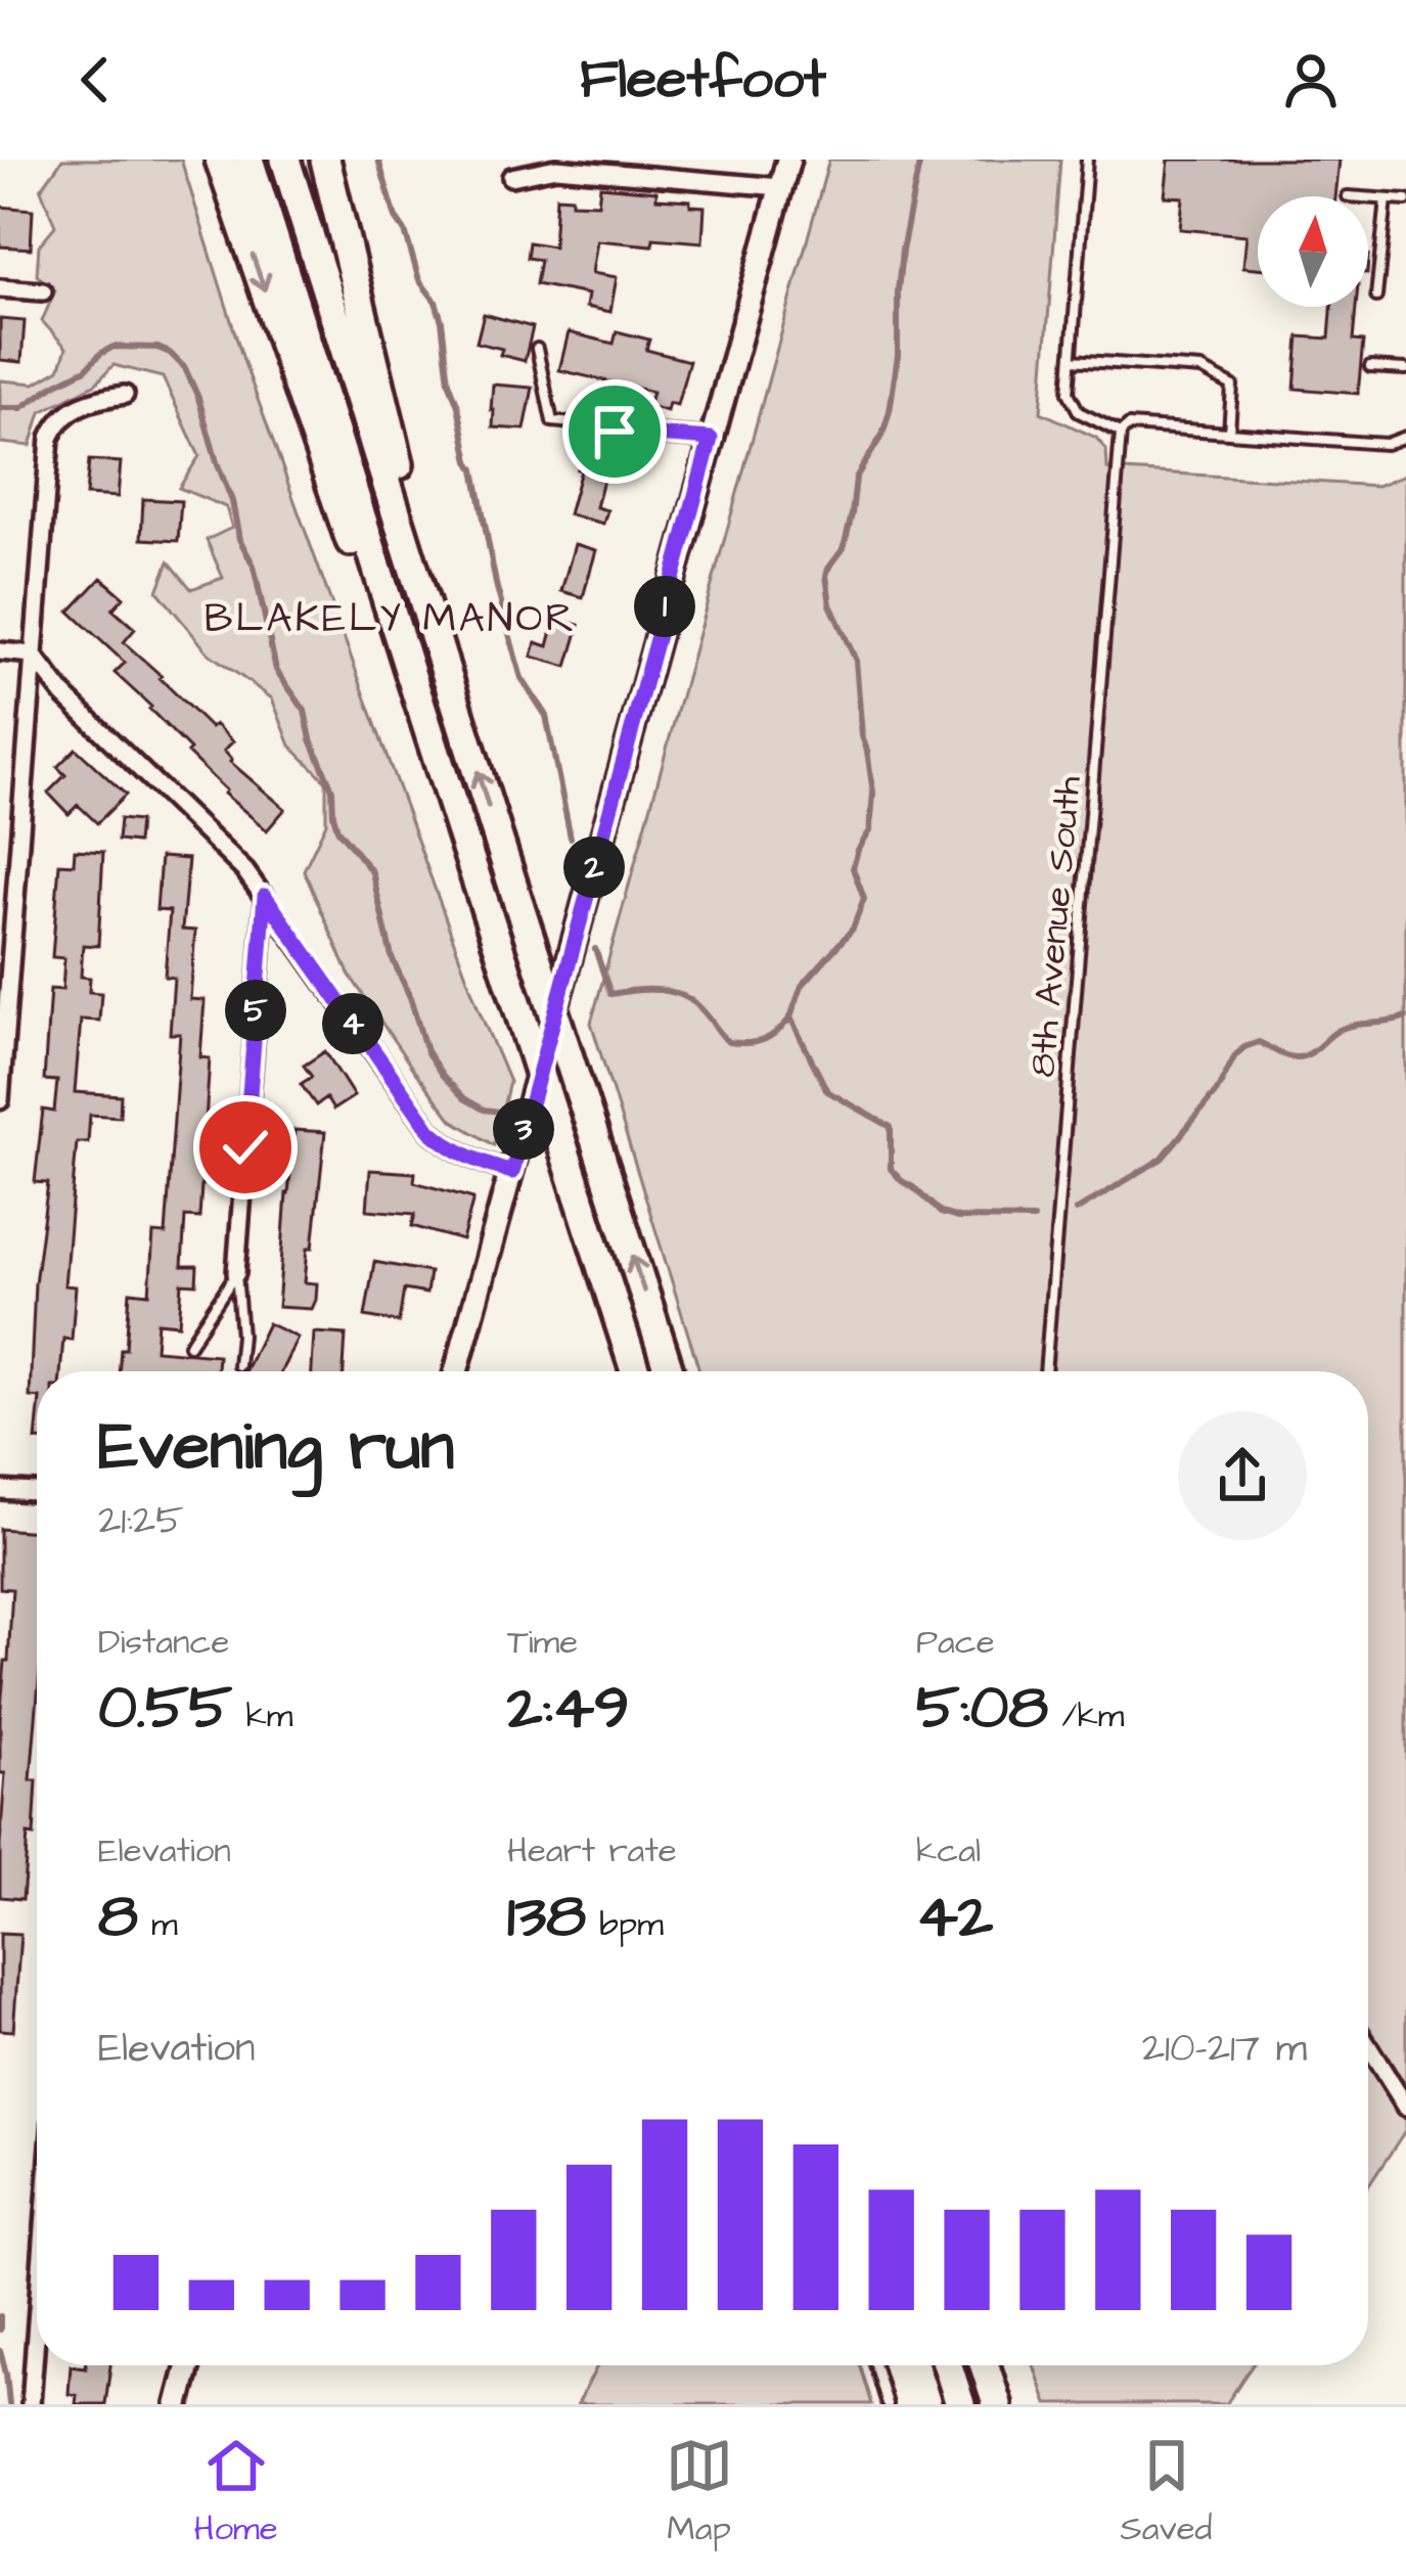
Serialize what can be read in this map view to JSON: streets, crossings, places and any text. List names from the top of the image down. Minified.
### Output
{"streets":{"lane":["8th Avenue South"]},"districts":["BLAKELY MANOR"],"north":"top","page":{"header":"Fleetfoot","pins":["1","2","5","4","3"],"heading":["Evening run","21:25"],"stats":[["Distance","0.55 km"],["Time","2:49"],["Pace","5:08 /km"],["Elevation","8 m"],["Heart rate","138 bpm"],["kcal","42"]],"chart":["Elevation","210–217 m"],"tabs":["Home","Map","Saved"]}}
